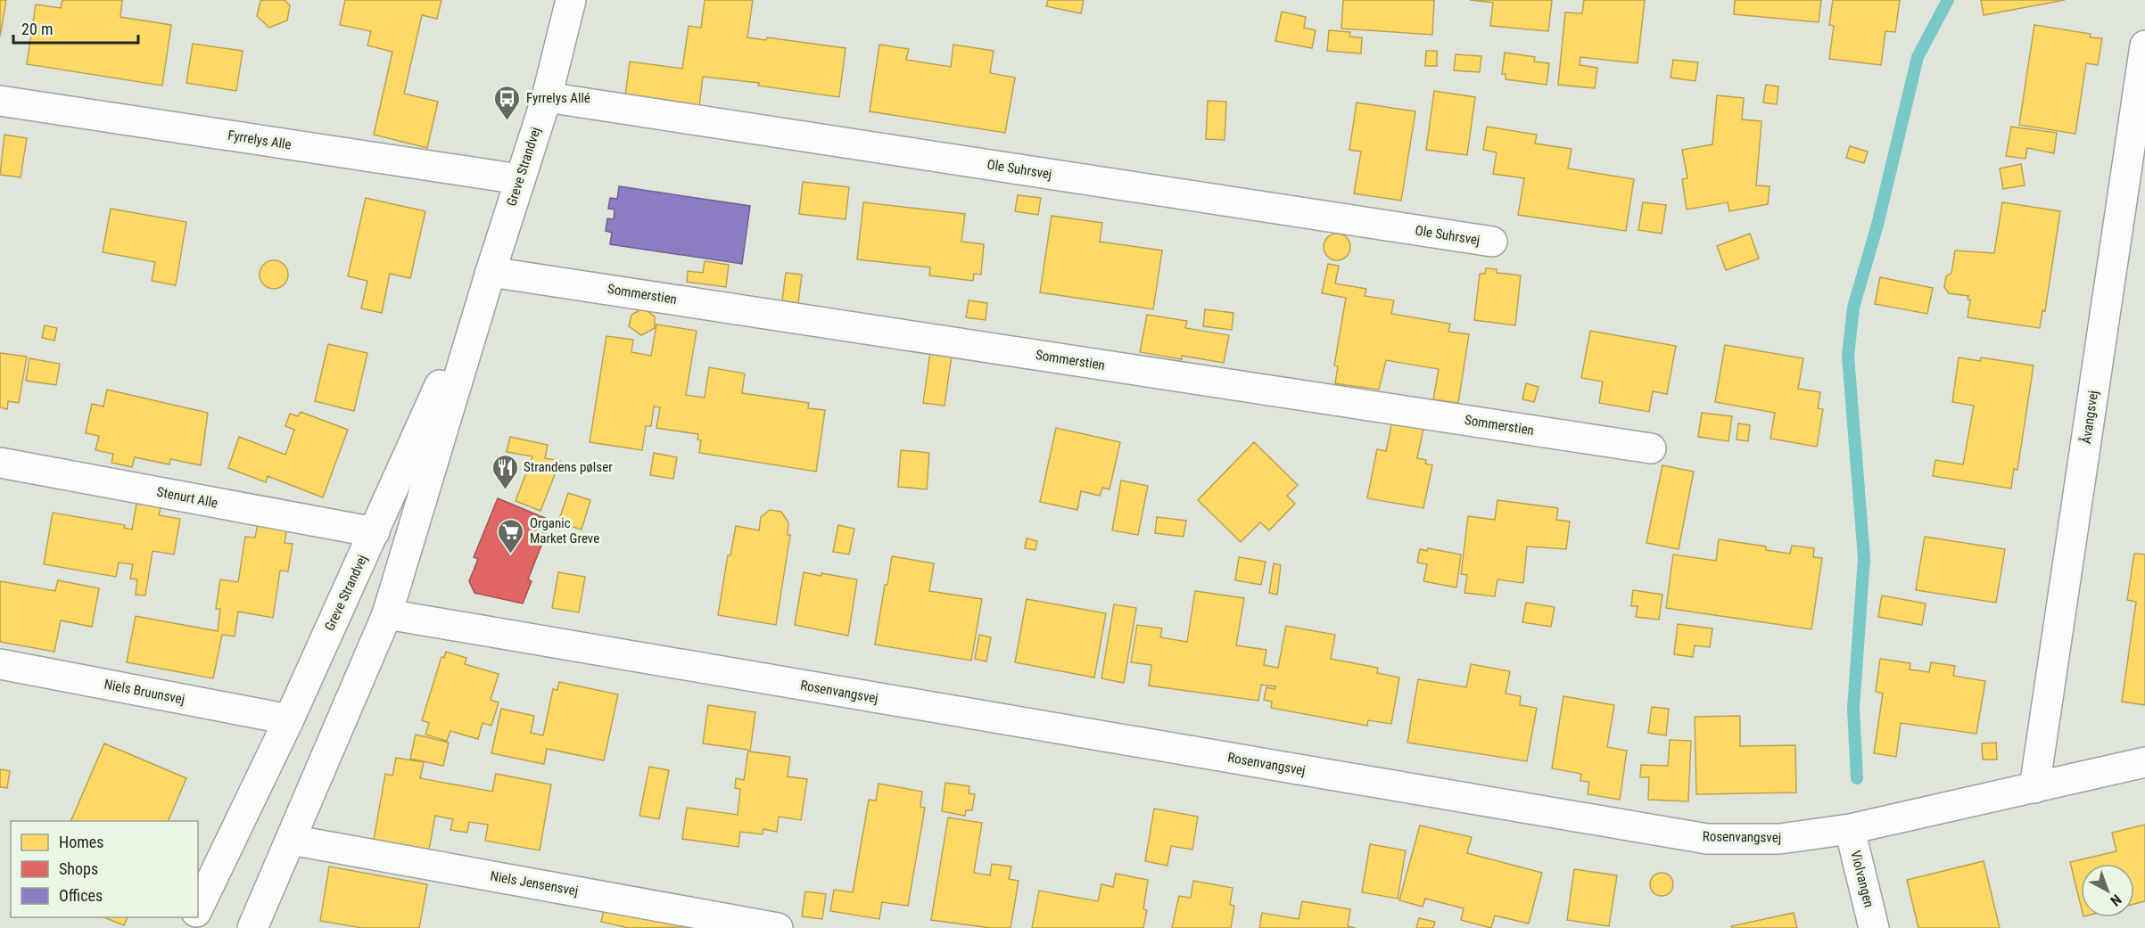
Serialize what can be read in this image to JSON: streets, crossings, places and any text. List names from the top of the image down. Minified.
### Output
{"streets":{"street":["Fyrrelys Alle","Greve Strandvej","Ole Suhrsvej","Sommerstien","Åvangsvej","Stenurt Alle","Niels Bruunsvej","Rosenvangsvej","Violvangen","Niels Jensensvej"]},"crossings":[["Fyrrelys Alle","Greve Strandvej"],["Greve Strandvej","Ole Suhrsvej"],["Greve Strandvej","Sommerstien"],["Greve Strandvej","Stenurt Alle"],["Greve Strandvej","Niels Bruunsvej"],["Greve Strandvej","Rosenvangsvej"],["Greve Strandvej","Niels Jensensvej"],["Åvangsvej","Rosenvangsvej"],["Rosenvangsvej","Violvangen"]],"places":{"bus stop":["Fyrrelys Allé"],"restaurant":["Strandens pølser"],"supermarket":["Organic Market Greve"]},"legend":["Homes","Shops","Offices"],"scale_bar":"20 m","north":"bottom right"}
